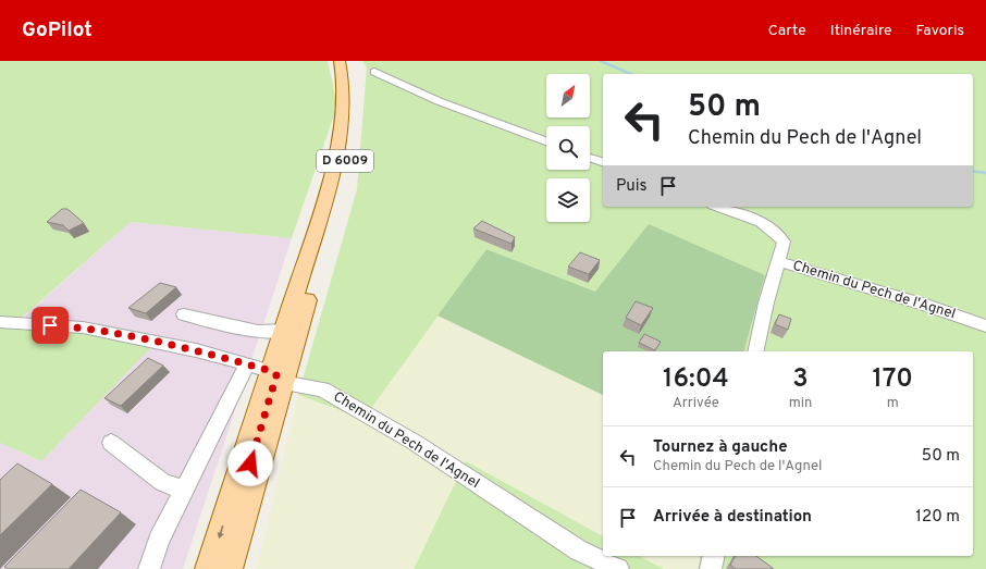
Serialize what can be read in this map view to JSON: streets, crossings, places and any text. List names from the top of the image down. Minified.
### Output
{"streets":{"main road":["D 6009"],"street":["Chemin du Pech de l'Agnel"]},"crossings":[["D 6009","Chemin du Pech de l'Agnel"]],"north":"top right","page":{"header":"GoPilot","nav":["Carte","Itinéraire","Favoris"],"turn":["50 m","Chemin du Pech de l'Agnel"],"then":"Puis","eta":["16:04","Arrivée","3","min","170","m"],"list":[{"name":"Tournez à gauche","note":"Chemin du Pech de l'Agnel","value":"50 m"},{"name":"Arrivée à destination","value":"120 m"}]}}
